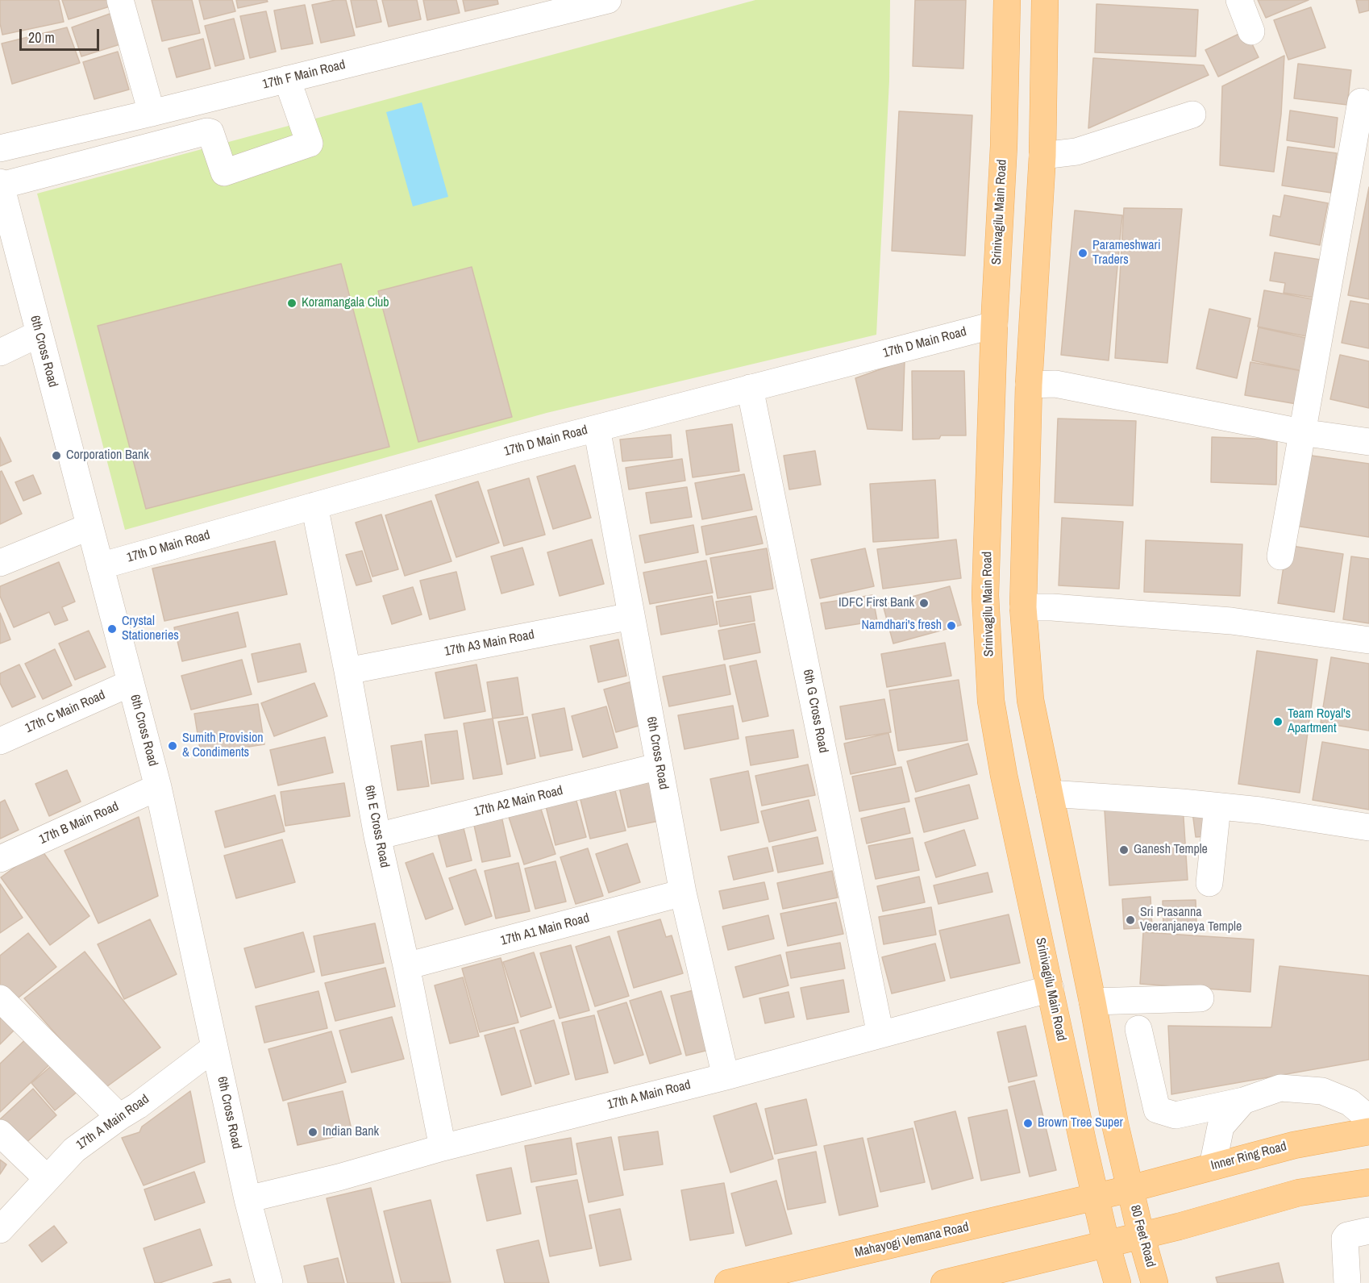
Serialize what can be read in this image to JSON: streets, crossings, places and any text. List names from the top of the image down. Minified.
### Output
{"streets":{"main road":["Srinivagilu Main Road","Inner Ring Road","80 Feet Road","Mahayogi Vemana Road"],"street":["17th F Main Road","17th D Main Road","6th Cross Road","17th A3 Main Road","6th G Cross Road","17th C Main Road","17th A2 Main Road","17th B Main Road","6th E Cross Road","17th A1 Main Road","17th A Main Road"]},"crossings":[["Srinivagilu Main Road","17th D Main Road"],["Srinivagilu Main Road","17th A Main Road"],["Srinivagilu Main Road","Inner Ring Road"],["Srinivagilu Main Road","Mahayogi Vemana Road"],["17th D Main Road","6th Cross Road"],["17th D Main Road","6th G Cross Road"],["17th D Main Road","6th E Cross Road"],["6th Cross Road","17th A3 Main Road"],["6th Cross Road","17th C Main Road"],["6th Cross Road","17th A2 Main Road"],["6th Cross Road","17th B Main Road"],["6th Cross Road","17th A1 Main Road"],["6th Cross Road","17th A Main Road"],["17th A3 Main Road","6th E Cross Road"],["6th G Cross Road","17th A Main Road"],["17th A2 Main Road","6th E Cross Road"],["6th E Cross Road","17th A1 Main Road"],["6th E Cross Road","17th A Main Road"],["Inner Ring Road","80 Feet Road"],["Inner Ring Road","Mahayogi Vemana Road"]],"places":["Parameshwari Traders","Koramangala Club","Corporation Bank","IDFC First Bank","Namdhari's fresh","Crystal Stationeries","Team Royal's Apartment","Sumith Provision & Condiments","Ganesh Temple","Sri Prasanna Veeranjaneya Temple","Brown Tree Super","Indian Bank"],"scale_bar":"20 m"}
